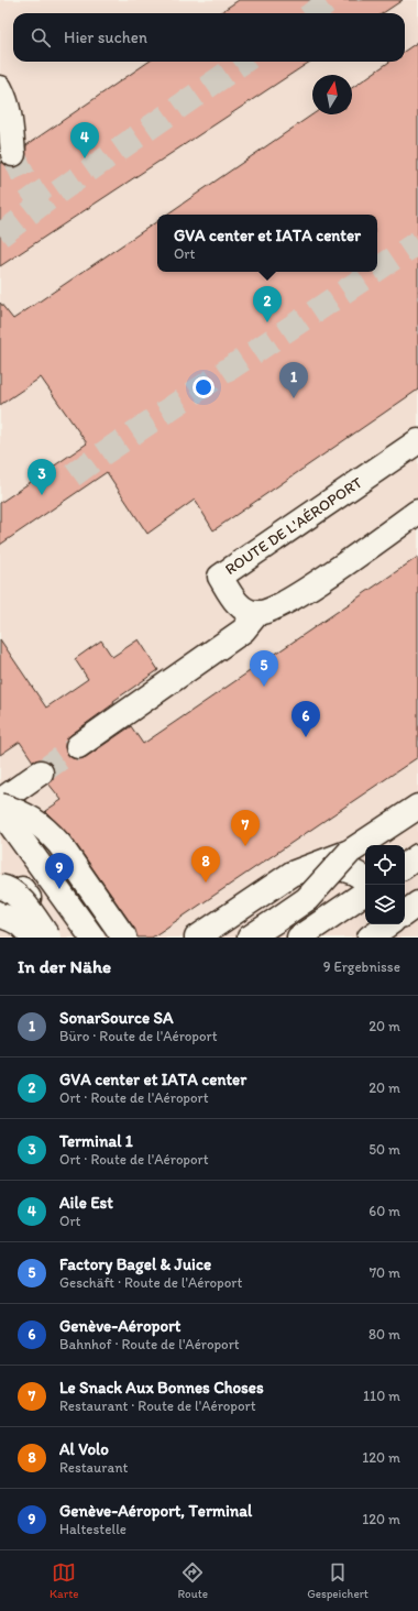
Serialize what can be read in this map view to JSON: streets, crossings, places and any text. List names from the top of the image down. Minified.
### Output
{"streets":{"street":["ROUTE DE L'AÉROPORT"]},"north":"top","page":{"search":"Hier suchen","pins":["4","2","1","3","5","6","7","8","9"],"popup":["GVA center et IATA center","Ort"],"heading":["In der Nähe","9 Ergebnisse"],"list":[{"mark":"1","name":"SonarSource SA","note":"Büro · Route de l'Aéroport","value":"20 m"},{"mark":"2","name":"GVA center et IATA center","note":"Ort · Route de l'Aéroport","value":"20 m"},{"mark":"3","name":"Terminal 1","note":"Ort · Route de l'Aéroport","value":"50 m"},{"mark":"4","name":"Aile Est","note":"Ort","value":"60 m"},{"mark":"5","name":"Factory Bagel & Juice","note":"Geschäft · Route de l'Aéroport","value":"70 m"},{"mark":"6","name":"Genève-Aéroport","note":"Bahnhof · Route de l'Aéroport","value":"80 m"},{"mark":"7","name":"Le Snack Aux Bonnes Choses","note":"Restaurant · Route de l'Aéroport","value":"110 m"},{"mark":"8","name":"Al Volo","note":"Restaurant","value":"120 m"},{"mark":"9","name":"Genève-Aéroport, Terminal","note":"Haltestelle","value":"120 m"}],"nav":["Karte","Route","Gespeichert"]}}
